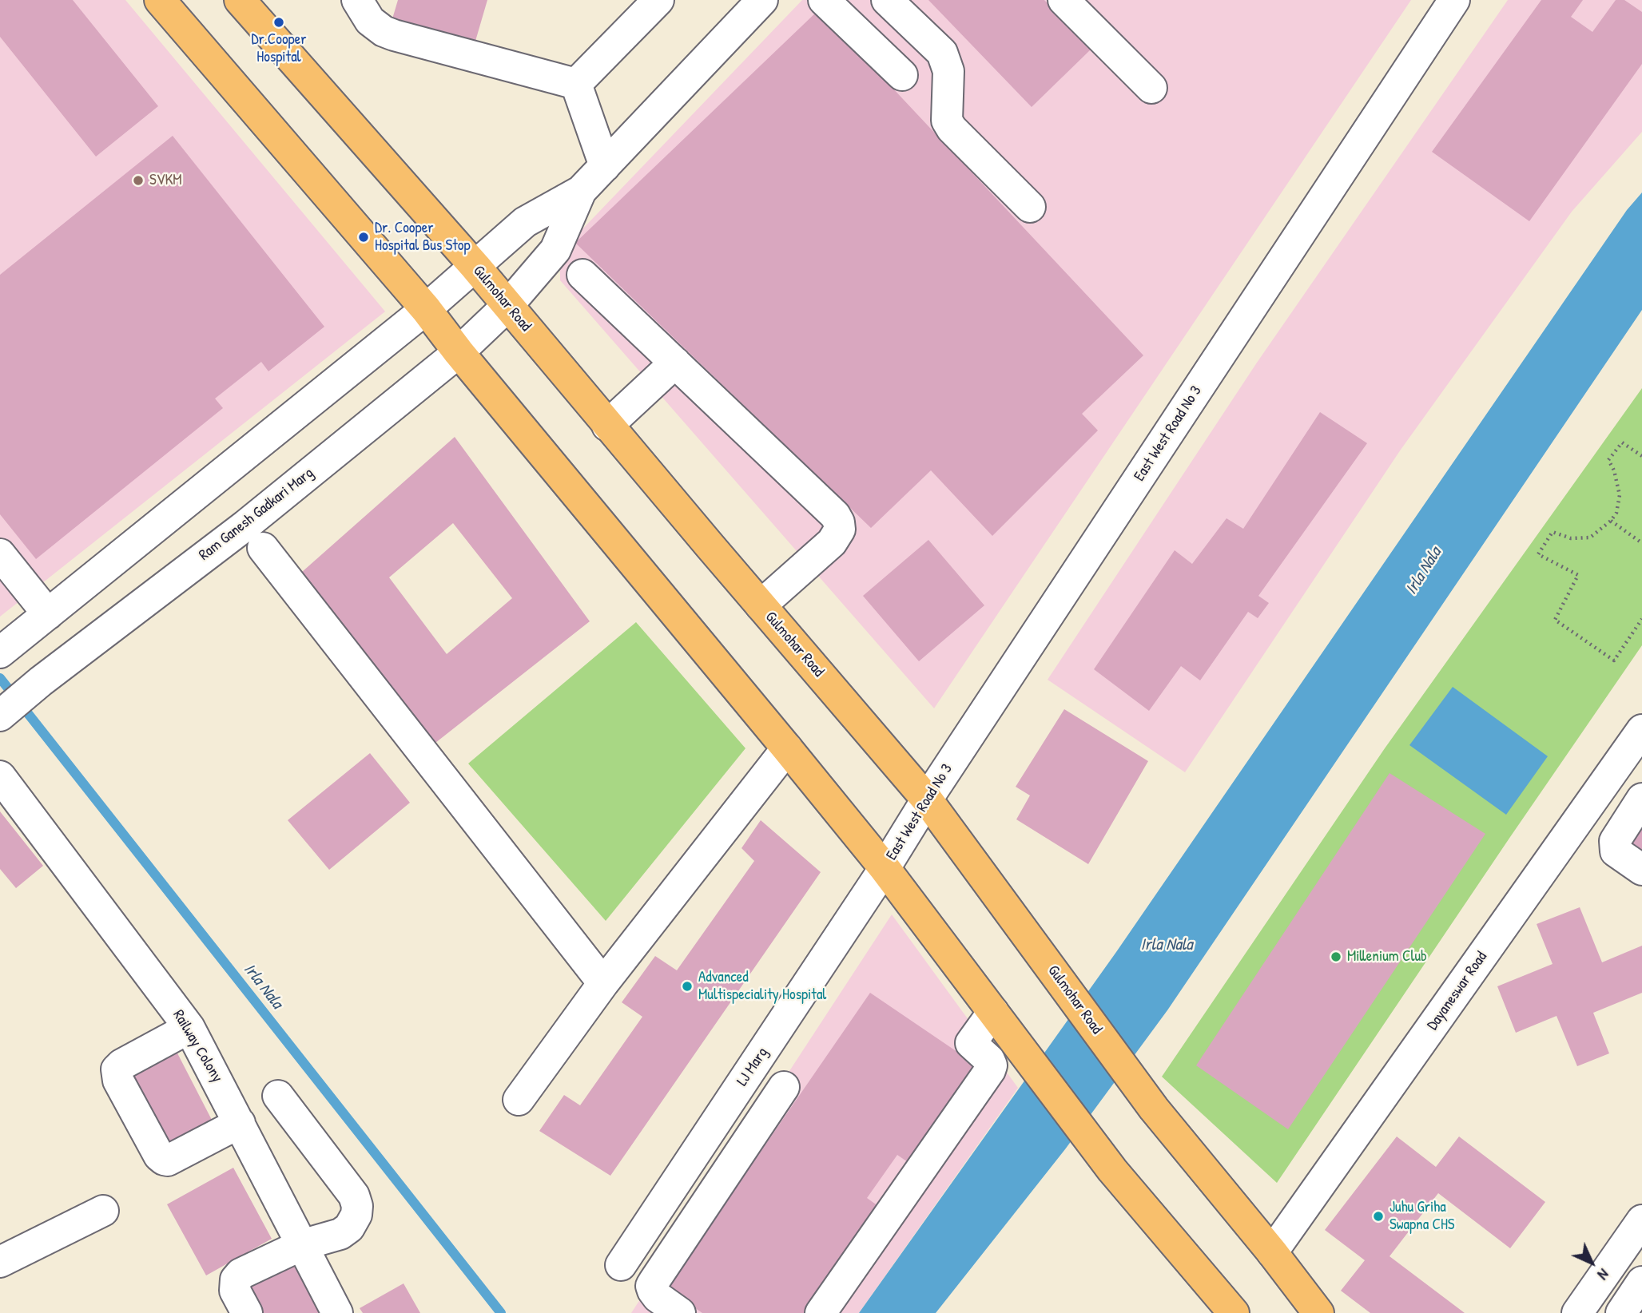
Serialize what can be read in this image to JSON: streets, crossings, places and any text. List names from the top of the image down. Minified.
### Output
{"streets":{"main road":["Gulmohar Road"],"street":["East West Road No 3","Ram Ganesh Gadkari Marg","Dayaneswar Road","Railway Colony","LJ Marg"]},"crossings":[["Gulmohar Road","East West Road No 3"],["Gulmohar Road","Ram Ganesh Gadkari Marg"],["Gulmohar Road","Dayaneswar Road"],["East West Road No 3","LJ Marg"]],"water":["Irla Nala"],"places":["Dr.Cooper Hospital","SVKM","Dr. Cooper Hospital Bus Stop","Millenium Club","Advanced Multispeciality Hospital","Juhu Griha Swapna CHS"],"north":"bottom right"}
